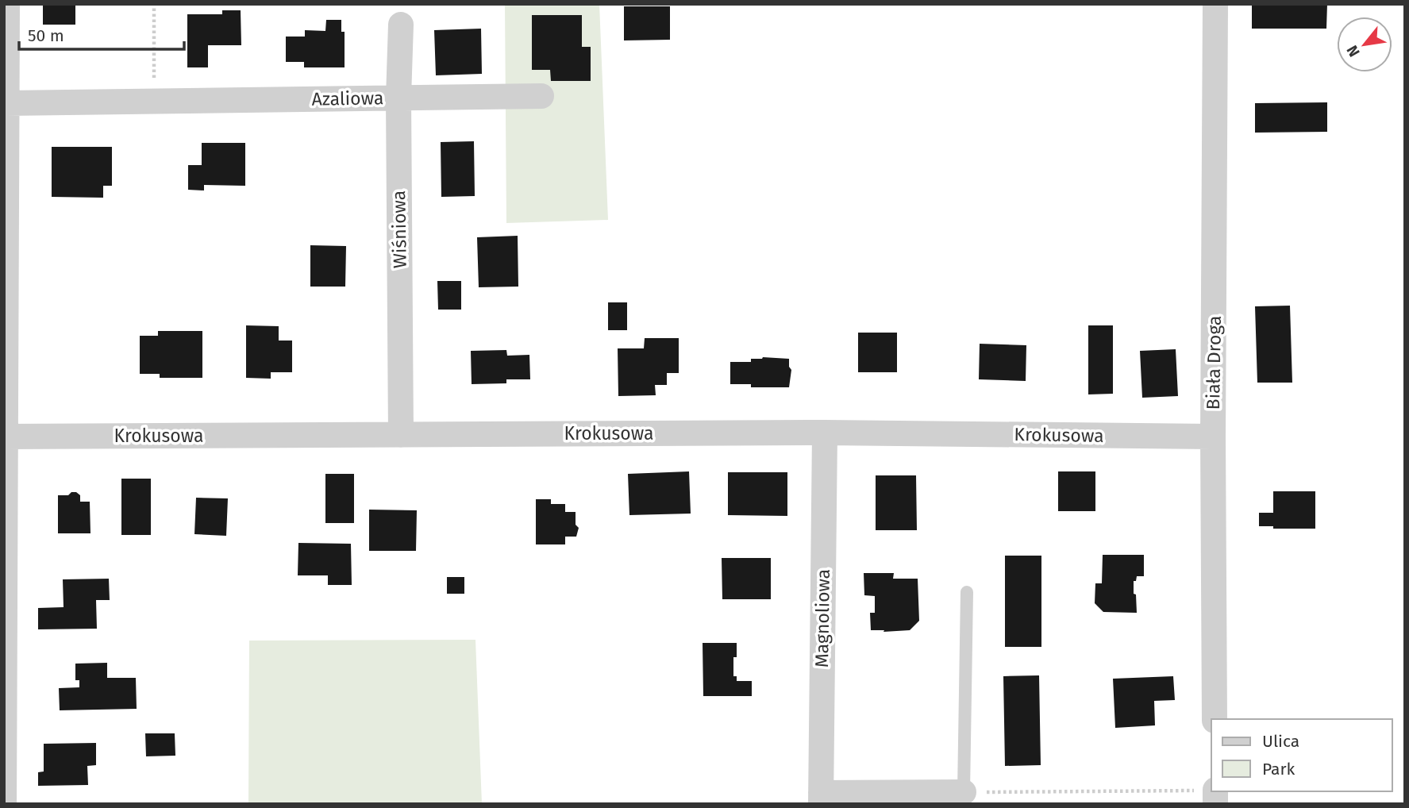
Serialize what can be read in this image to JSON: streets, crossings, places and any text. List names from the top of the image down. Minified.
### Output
{"streets":{"street":["Azaliowa","Wiśniowa","Biała Droga","Krokusowa","Magnoliowa"]},"crossings":[["Azaliowa","Wiśniowa"],["Wiśniowa","Krokusowa"],["Biała Droga","Krokusowa"],["Krokusowa","Magnoliowa"]],"legend":["Ulica","Park"],"scale_bar":"50 m","north":"bottom left"}
